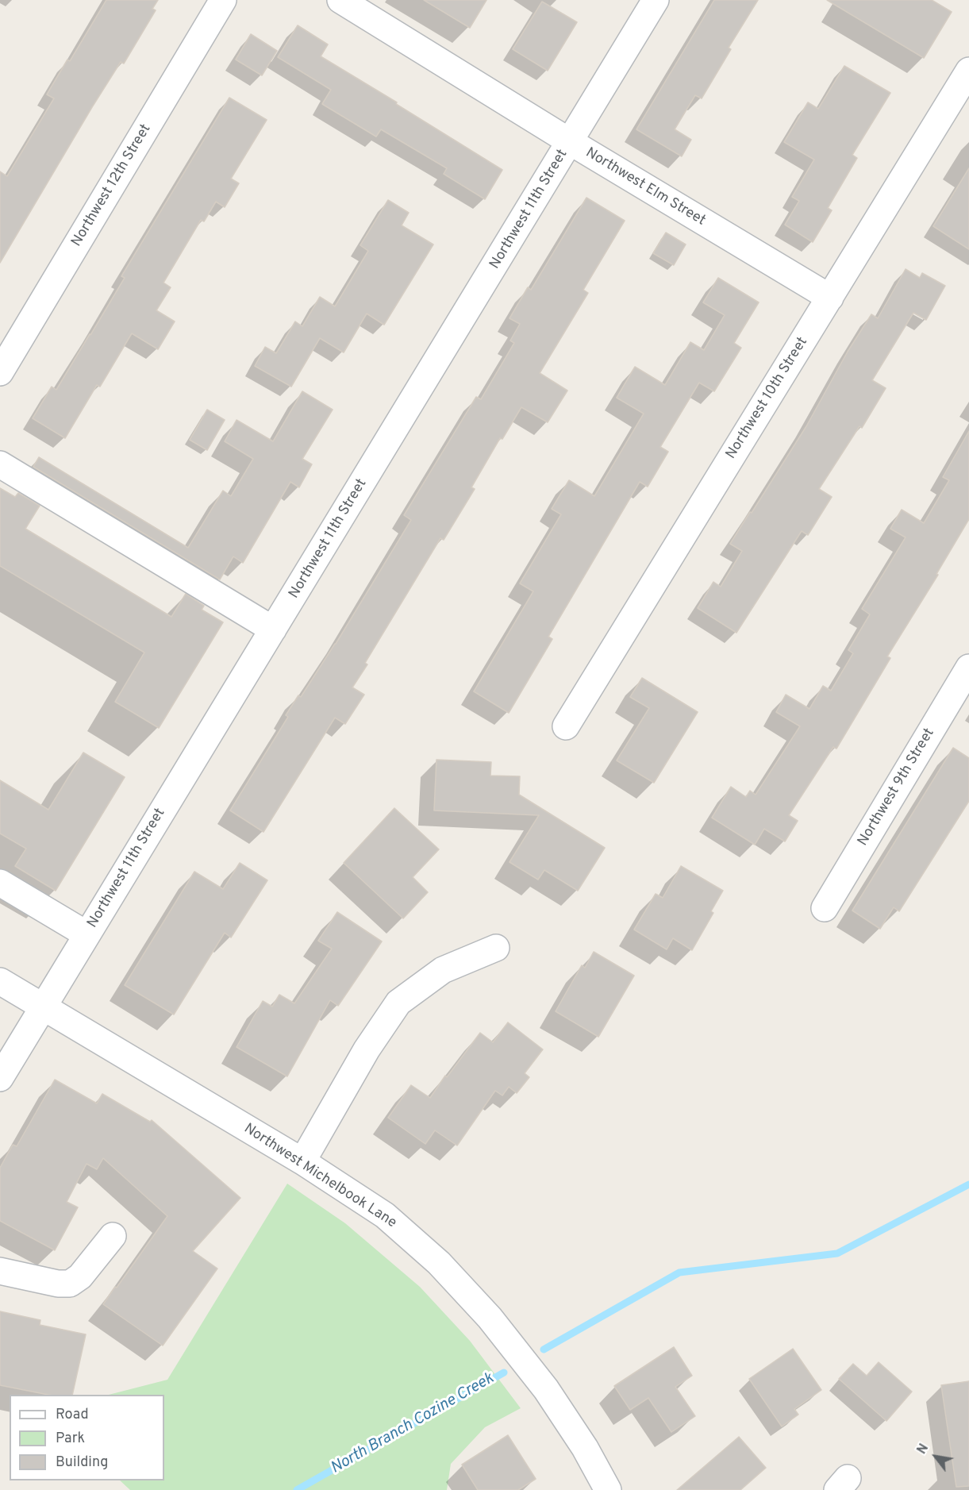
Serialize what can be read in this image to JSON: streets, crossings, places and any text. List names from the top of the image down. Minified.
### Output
{"streets":{"street":["Northwest 12th Street","Northwest Elm Street","Northwest 11th Street","Northwest 10th Street","Northwest 9th Street","Northwest Michelbook Lane"]},"crossings":[["Northwest Elm Street","Northwest 11th Street"],["Northwest Elm Street","Northwest 10th Street"],["Northwest 11th Street","Northwest Michelbook Lane"]],"water":["North Branch Cozine Creek"],"legend":["Road","Park","Building"],"north":"top left"}
